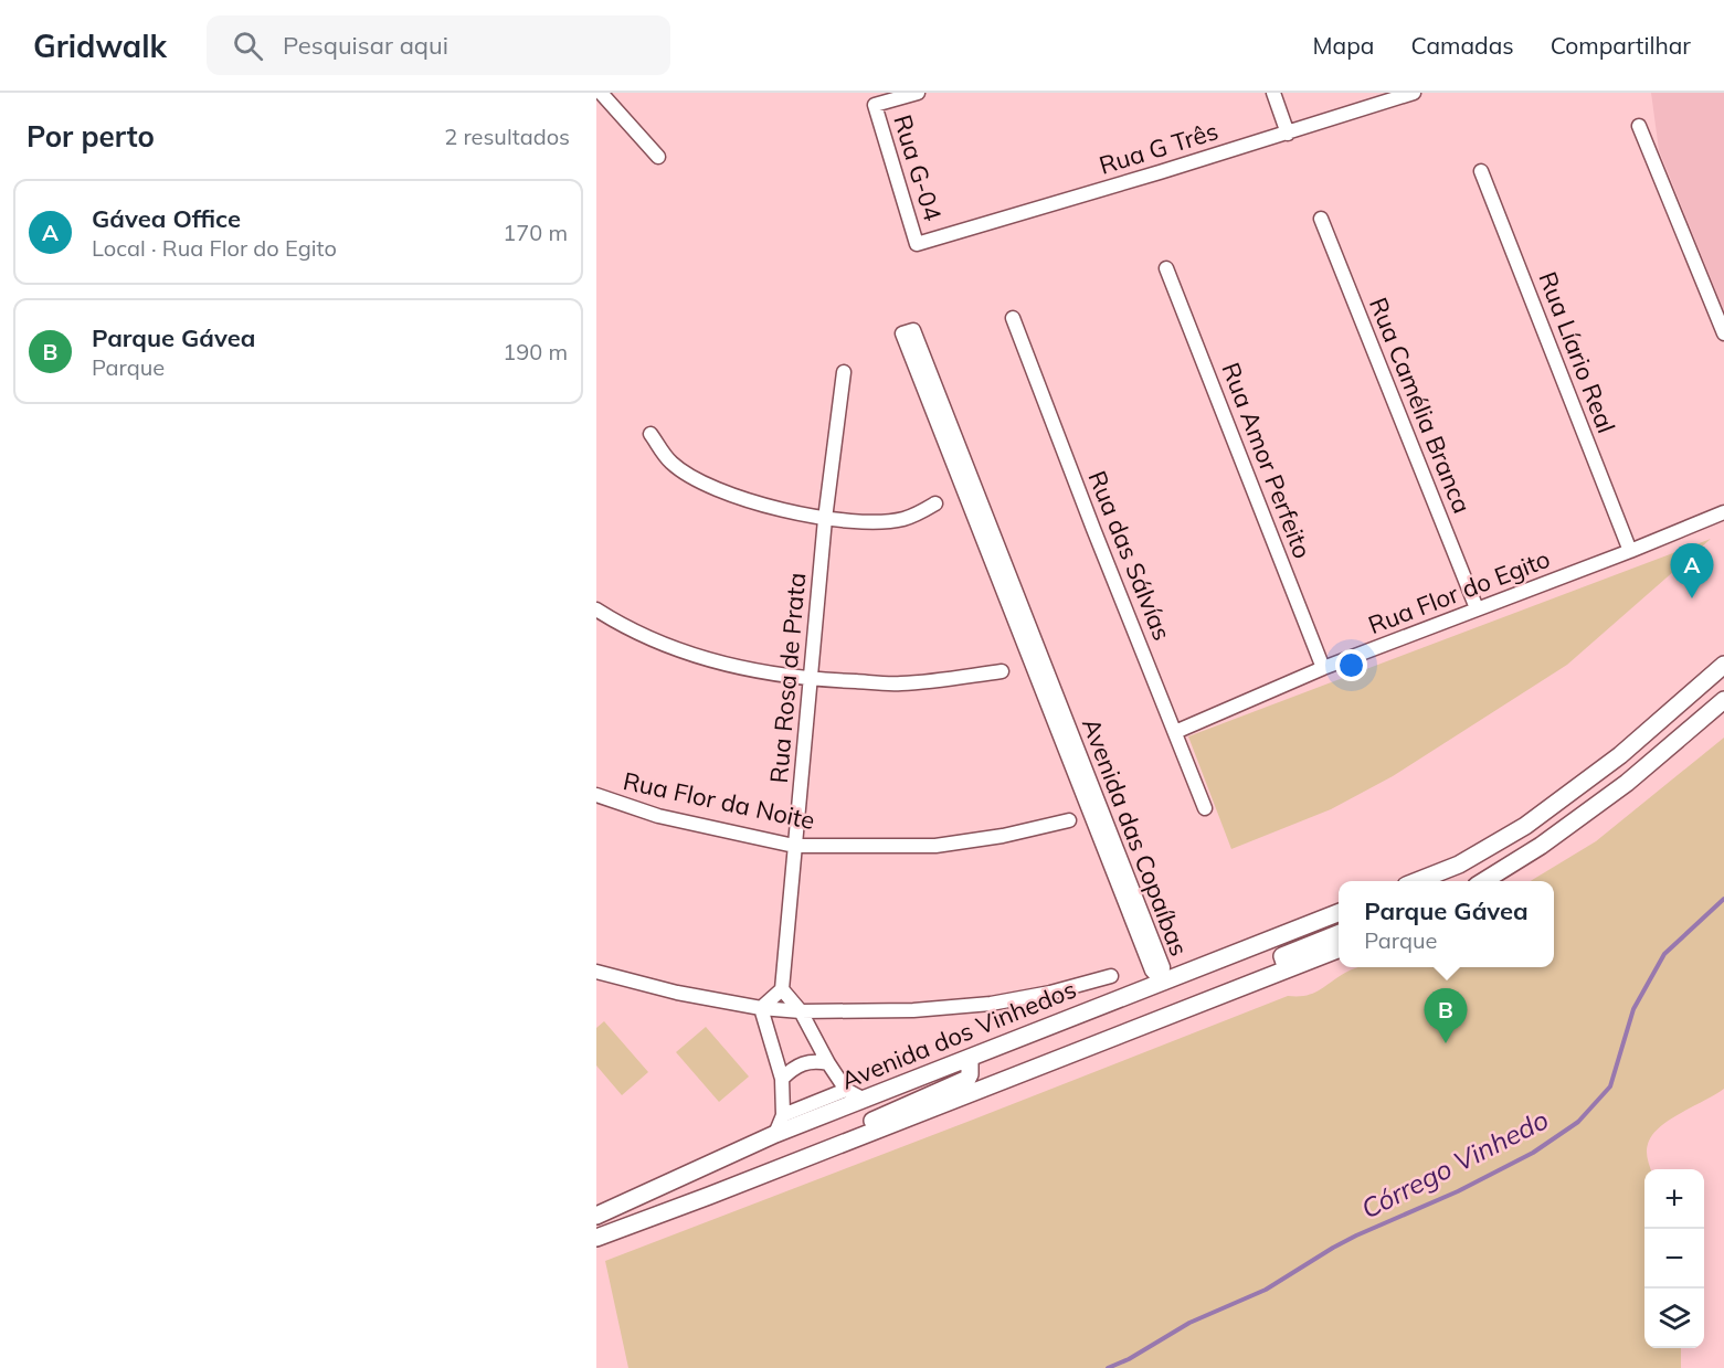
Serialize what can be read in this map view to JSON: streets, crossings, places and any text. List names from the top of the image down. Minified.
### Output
{"streets":{"main road":["Avenida dos Vinhedos"],"street":["Rua G Três","Rua G-04","Rua Líario Real","Rua Camélia Branca","Rua Amor Perfeito","Rua das Sálvías","Rua Flor do Egito","Rua Rosa de Prata","Rua Flor da Noite","Avenida das Copaíbas"]},"crossings":[["Rua G Três","Rua G-04"],["Rua Líario Real","Rua Flor do Egito"],["Rua Camélia Branca","Rua Flor do Egito"],["Rua Amor Perfeito","Rua Flor do Egito"],["Rua das Sálvías","Rua Flor do Egito"],["Rua Rosa de Prata","Rua Flor da Noite"],["Avenida das Copaíbas","Avenida dos Vinhedos"]],"water":["Córrego Vinhedo"],"page":{"header":"Gridwalk","search":"Pesquisar aqui","nav":["Mapa","Camadas","Compartilhar"],"heading":["Por perto","2 resultados"],"list":[{"mark":"A","name":"Gávea Office","note":"Local · Rua Flor do Egito","value":"170 m"},{"mark":"B","name":"Parque Gávea","note":"Parque","value":"190 m"}],"pins":["A","B"],"popup":["Parque Gávea","Parque"],"map_buttons":["+","−"]}}
